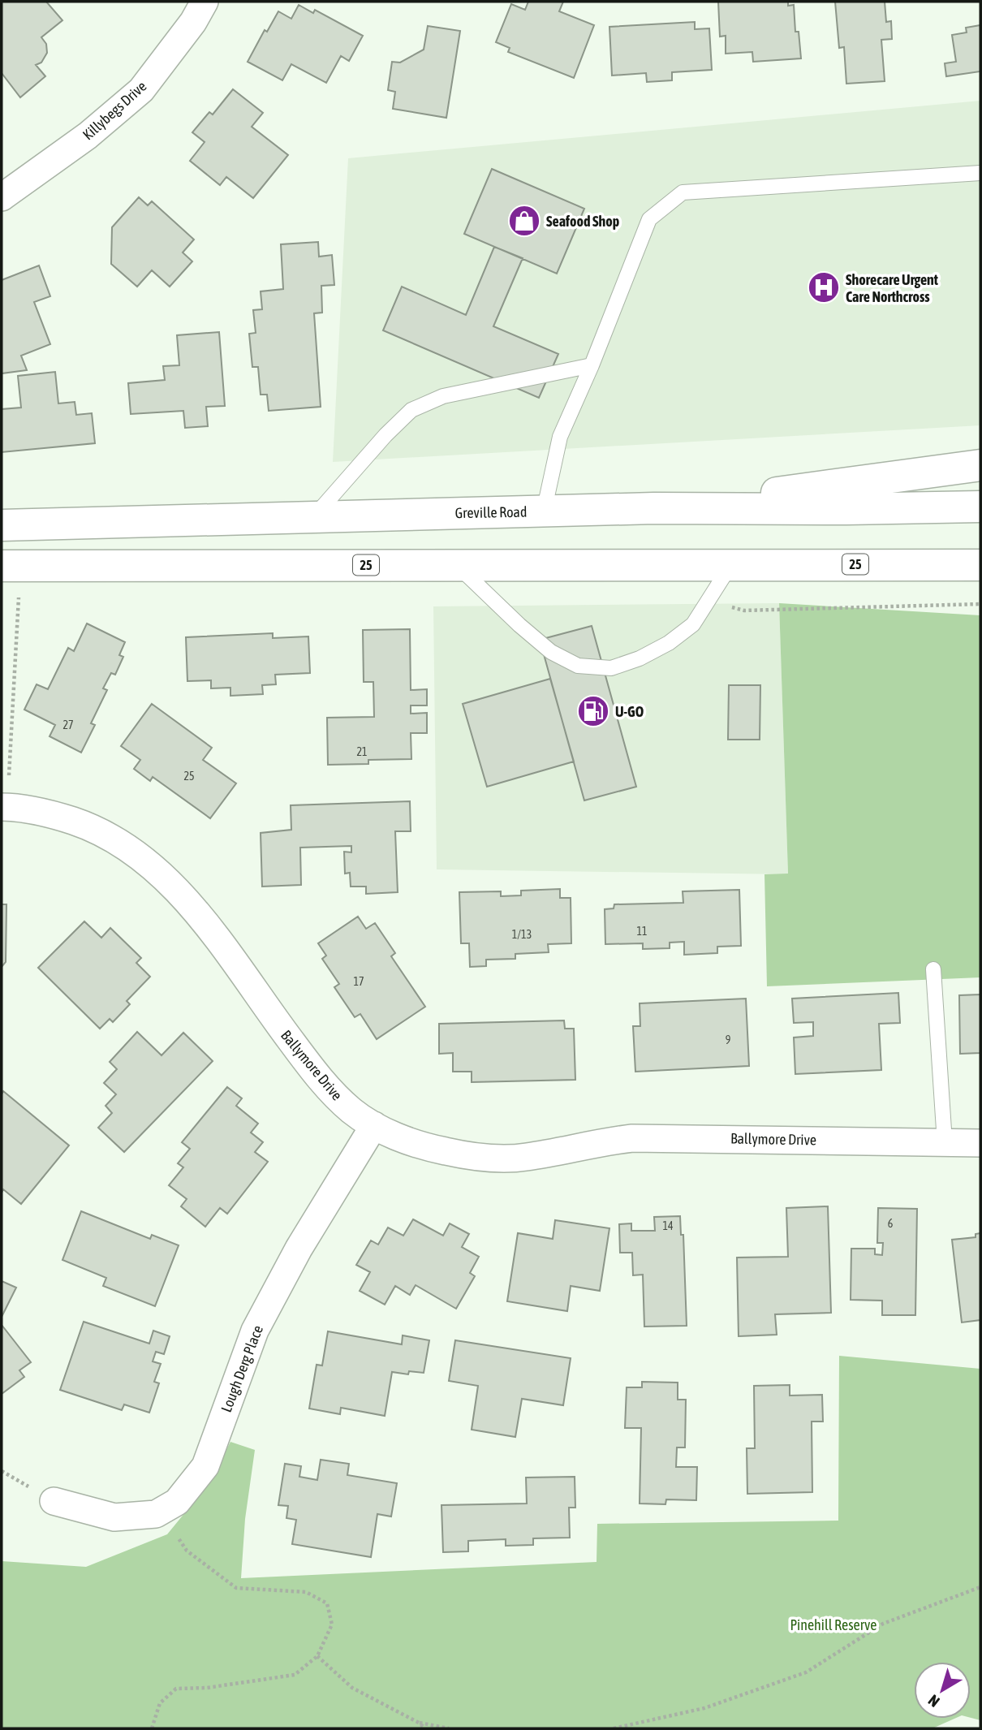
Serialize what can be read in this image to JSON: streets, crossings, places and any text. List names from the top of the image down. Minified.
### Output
{"streets":{"main road":["Greville Road","25"],"street":["Killybegs Drive","Ballymore Drive","Lough Derg Place"]},"crossings":[["Ballymore Drive","Lough Derg Place"]],"parks":["Pinehill Reserve"],"places":{"shop":["Seafood Shop"],"hospital":["Shorecare Urgent Care Northcross"],"fuel station":["U-GO"]},"house_numbers":["27","21","25","11","1/13","17","9","6","14"],"north":"bottom left"}
